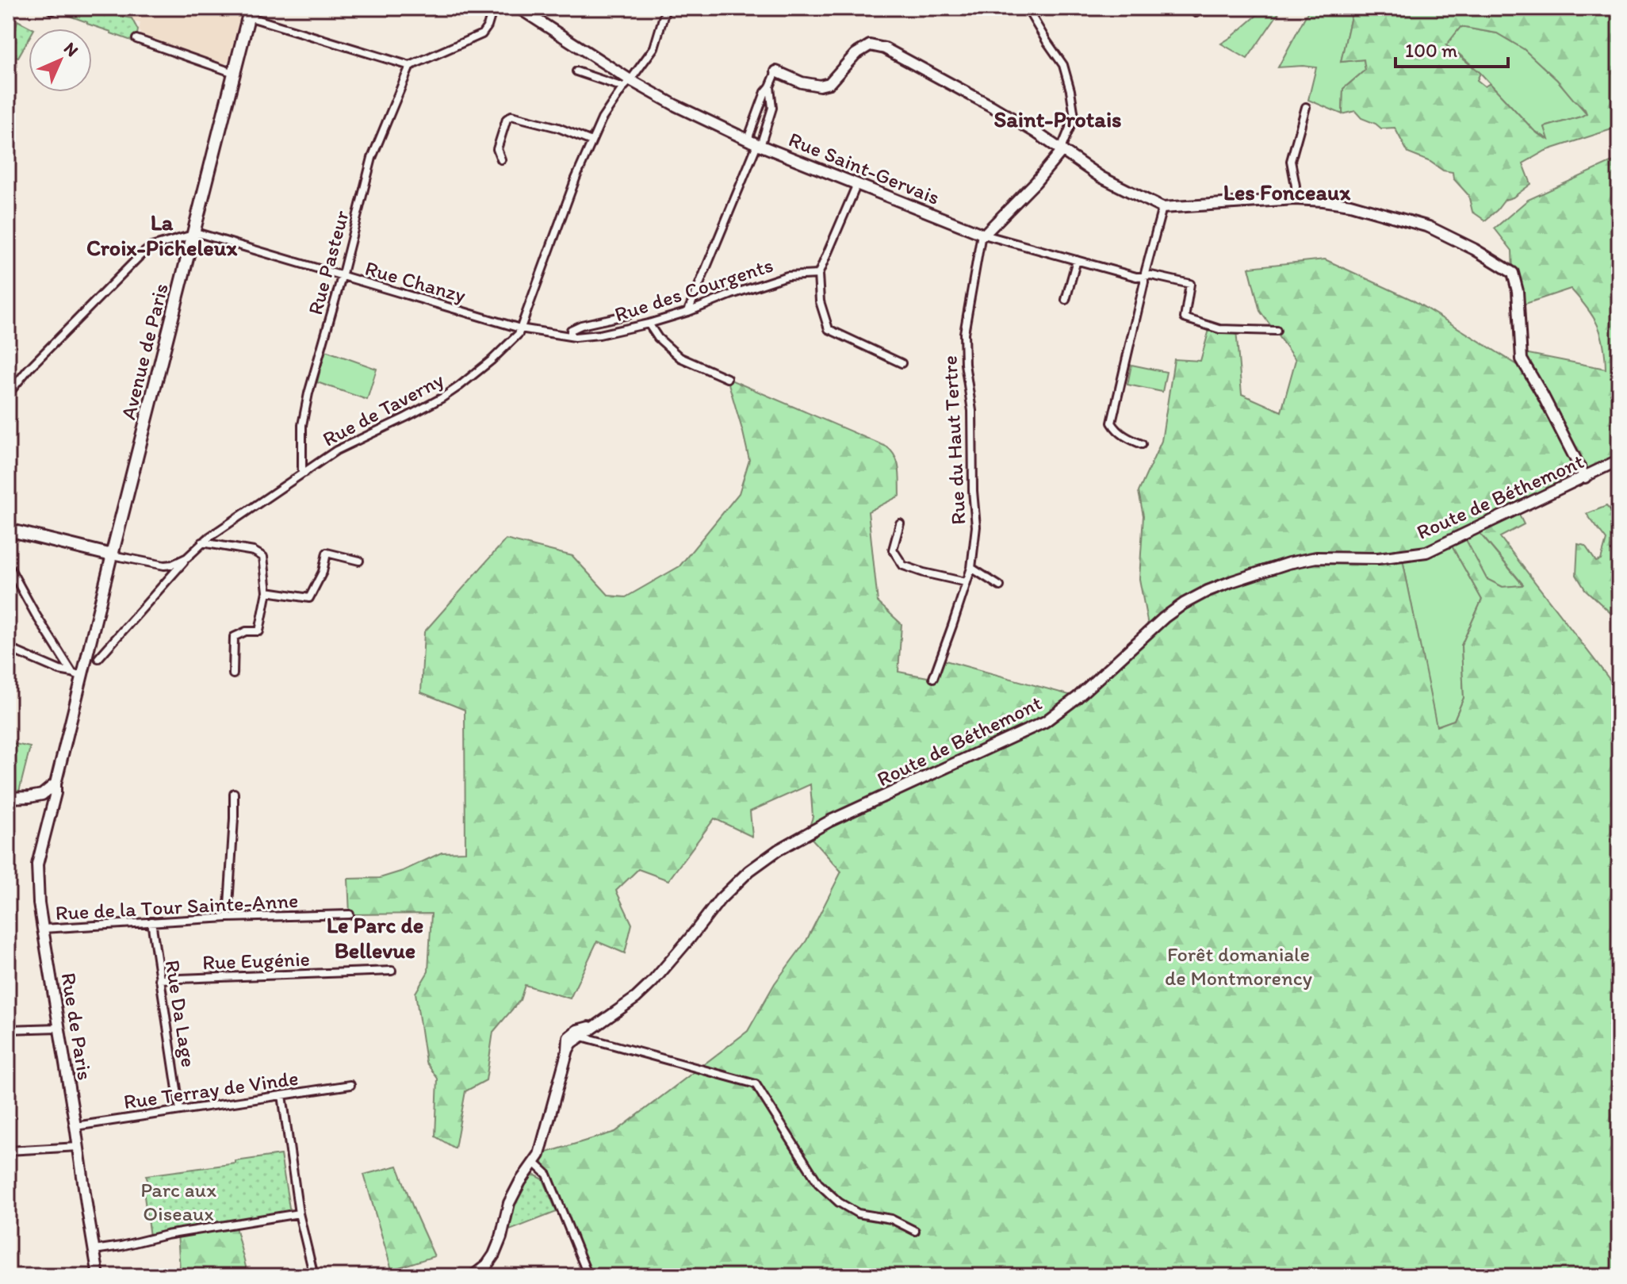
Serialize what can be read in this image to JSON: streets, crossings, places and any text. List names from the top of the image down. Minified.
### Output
{"streets":{"main road":["Avenue de Paris"],"street":["Rue Saint-Gervais","Rue Pasteur","Rue Chanzy","Rue des Courgents","Rue de Taverny","Rue du Haut Tertre","Route de Béthemont","Rue de la Tour Sainte-Anne","Rue Eugénie","Rue Da Lage","Rue de Paris","Rue Terray de Vinde"]},"crossings":[["Rue Saint-Gervais","Rue de Taverny"],["Rue Saint-Gervais","Rue du Haut Tertre"],["Rue Pasteur","Rue Chanzy"],["Rue Pasteur","Rue de Taverny"],["Rue Chanzy","Rue des Courgents"],["Rue Chanzy","Avenue de Paris"],["Rue Chanzy","Rue de Taverny"],["Rue des Courgents","Rue de Taverny"],["Avenue de Paris","Rue de Paris"],["Rue de la Tour Sainte-Anne","Rue Da Lage"],["Rue de la Tour Sainte-Anne","Rue de Paris"],["Rue Eugénie","Rue Da Lage"],["Rue Da Lage","Rue Terray de Vinde"],["Rue de Paris","Rue Terray de Vinde"]],"districts":["Saint-Protais","Les Fonceaux","La Croix-Picheleux","Le Parc de Bellevue"],"parks":["Forêt domaniale de Montmorency","Parc aux Oiseaux"],"scale_bar":"100 m","north":"top right"}
